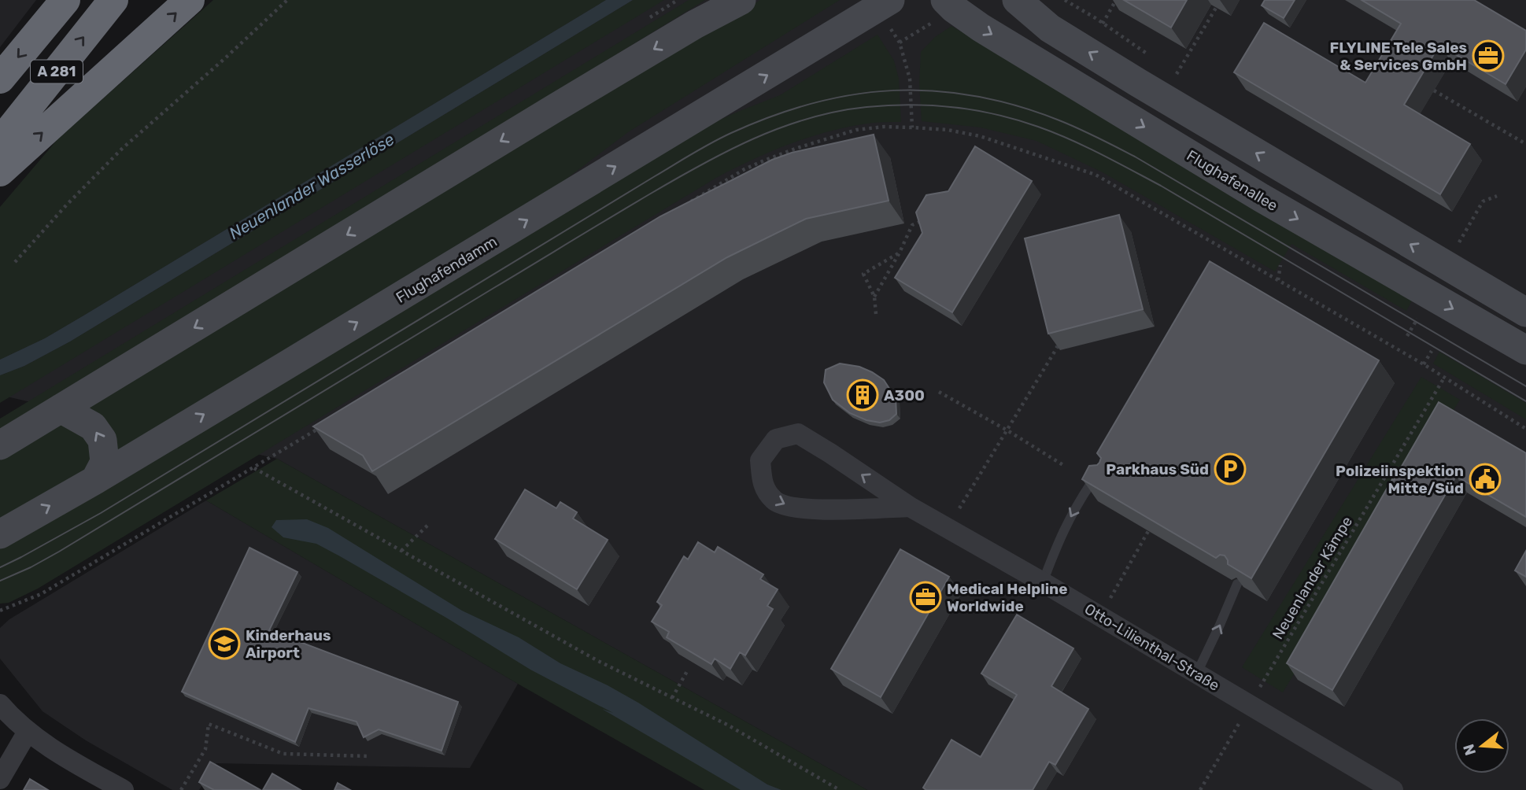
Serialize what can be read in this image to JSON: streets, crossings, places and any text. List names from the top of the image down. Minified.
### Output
{"streets":{"highway":["A 281"],"main road":["Flughafenallee","Flughafendamm"],"street":["Otto-Lilienthal-Straße"],"path":["Neuenlander Kämpe"]},"crossings":[["Neuenlander Kämpe","Otto-Lilienthal-Straße"]],"water":["Neuenlander Wasserlöse"],"places":{"office":["FLYLINE Tele Sales & Services GmbH","Medical Helpline Worldwide"],"building":["A300"],"parking":["Parkhaus Süd"],"public building":["Polizeiinspektion Mitte/Süd"],"school or university":["Kinderhaus Airport"]},"north":"left"}
